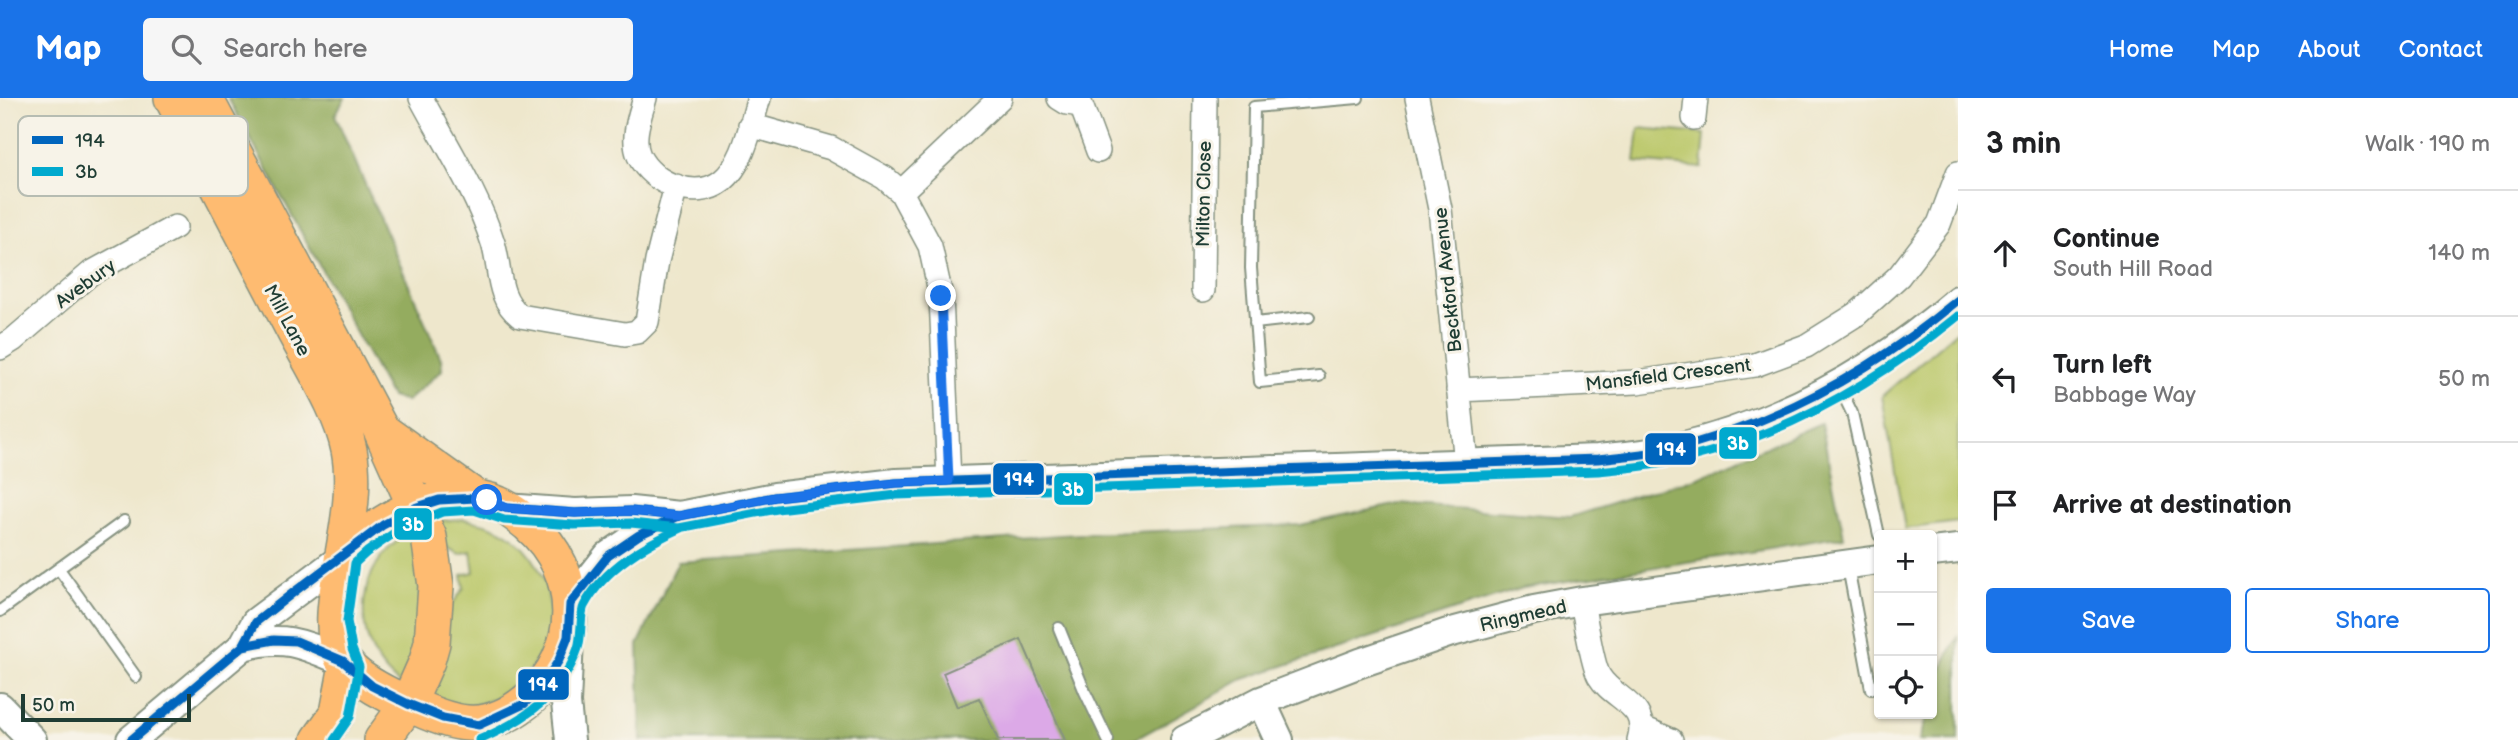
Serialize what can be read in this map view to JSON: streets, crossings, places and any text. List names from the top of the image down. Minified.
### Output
{"streets":{"main road":["Mill Lane"],"street":["Milton Close","Beckford Avenue","Avebury","Mansfield Crescent","Ringmead"]},"crossings":[["Beckford Avenue","Mansfield Crescent"]],"lines":["transit line 194","transit line 3b"],"legend":["194","3b"],"scale_bar":"50 m","page":{"header":"Map","search":"Search here","nav":["Home","Map","About","Contact"],"heading":["3 min","Walk · 190 m"],"list":[["Continue","South Hill Road","140 m"],["Turn left","Babbage Way","50 m"],"Arrive at destination"],"map_buttons":["+","−"],"buttons":["Save","Share"],"scale":"50 m"}}
